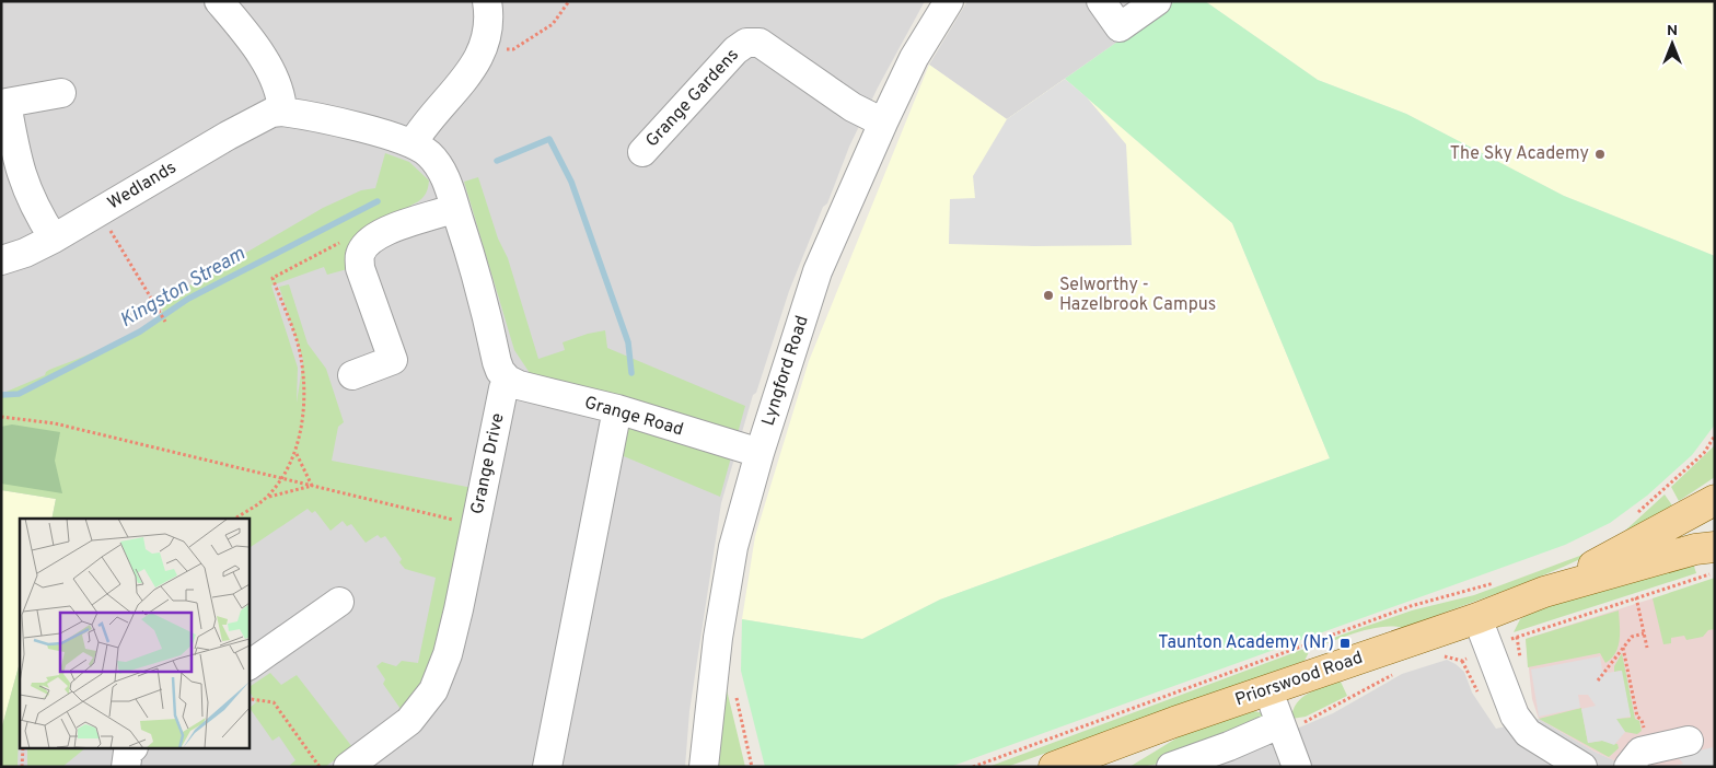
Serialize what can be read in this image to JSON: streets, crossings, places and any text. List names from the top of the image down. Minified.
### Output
{"streets":{"main road":["Priorswood Road"],"street":["Grange Gardens","Wedlands","Lyngford Road","Grange Road","Grange Drive"]},"crossings":[["Grange Gardens","Lyngford Road"],["Lyngford Road","Grange Road"],["Grange Road","Grange Drive"]],"water":["Kingston Stream"],"places":{"other":["The Sky Academy","Selworthy - Hazelbrook Campus"],"transit":["Taunton Academy (Nr)"]},"north":"top"}
